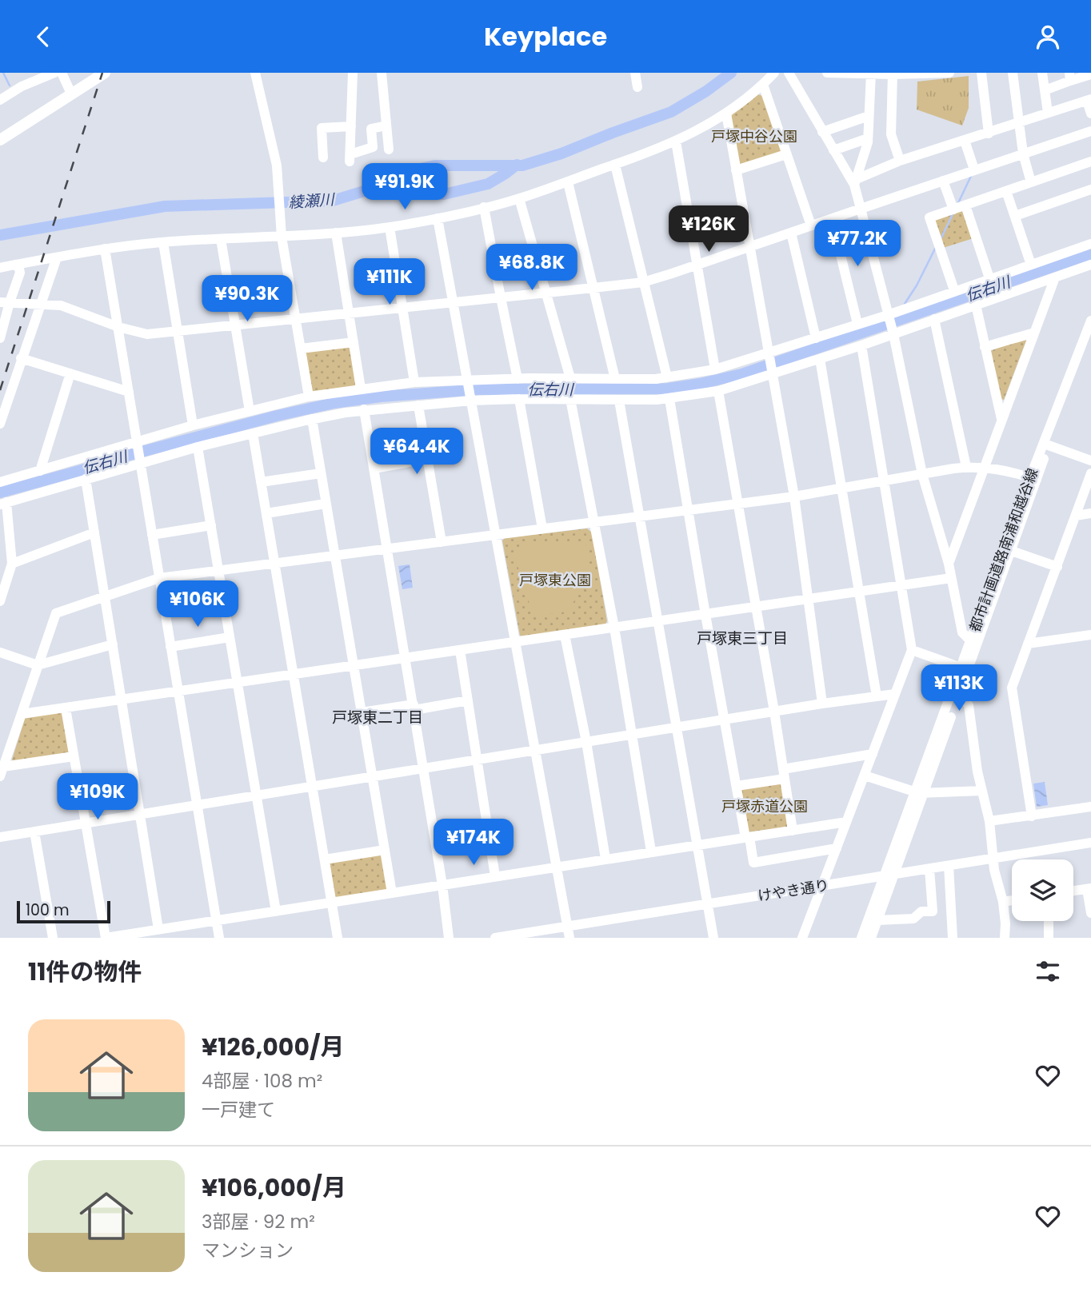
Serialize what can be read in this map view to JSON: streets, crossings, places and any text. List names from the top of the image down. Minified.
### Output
{"streets":{"street":["都市計画道路南浦和越谷線","けやき通り"]},"crossings":[["都市計画道路南浦和越谷線","けやき通り"]],"districts":["戸塚東三丁目","戸塚東二丁目"],"water":["綾瀬川","伝右川"],"parks":["戸塚中谷公園","戸塚東公園","戸塚赤道公園"],"scale_bar":"100 m","page":{"header":"Keyplace","price":["¥91.9K","¥126K","¥77.2K","¥68.8K","¥111K","¥90.3K","¥64.4K","¥106K","¥113K","¥109K","¥174K"],"scale":"100 m","heading":"11件の物件","list":[{"name":"¥126,000/月","note":"4部屋 · 108 m² · 一戸建て"},{"name":"¥106,000/月","note":"3部屋 · 92 m² · マンション"}]}}
